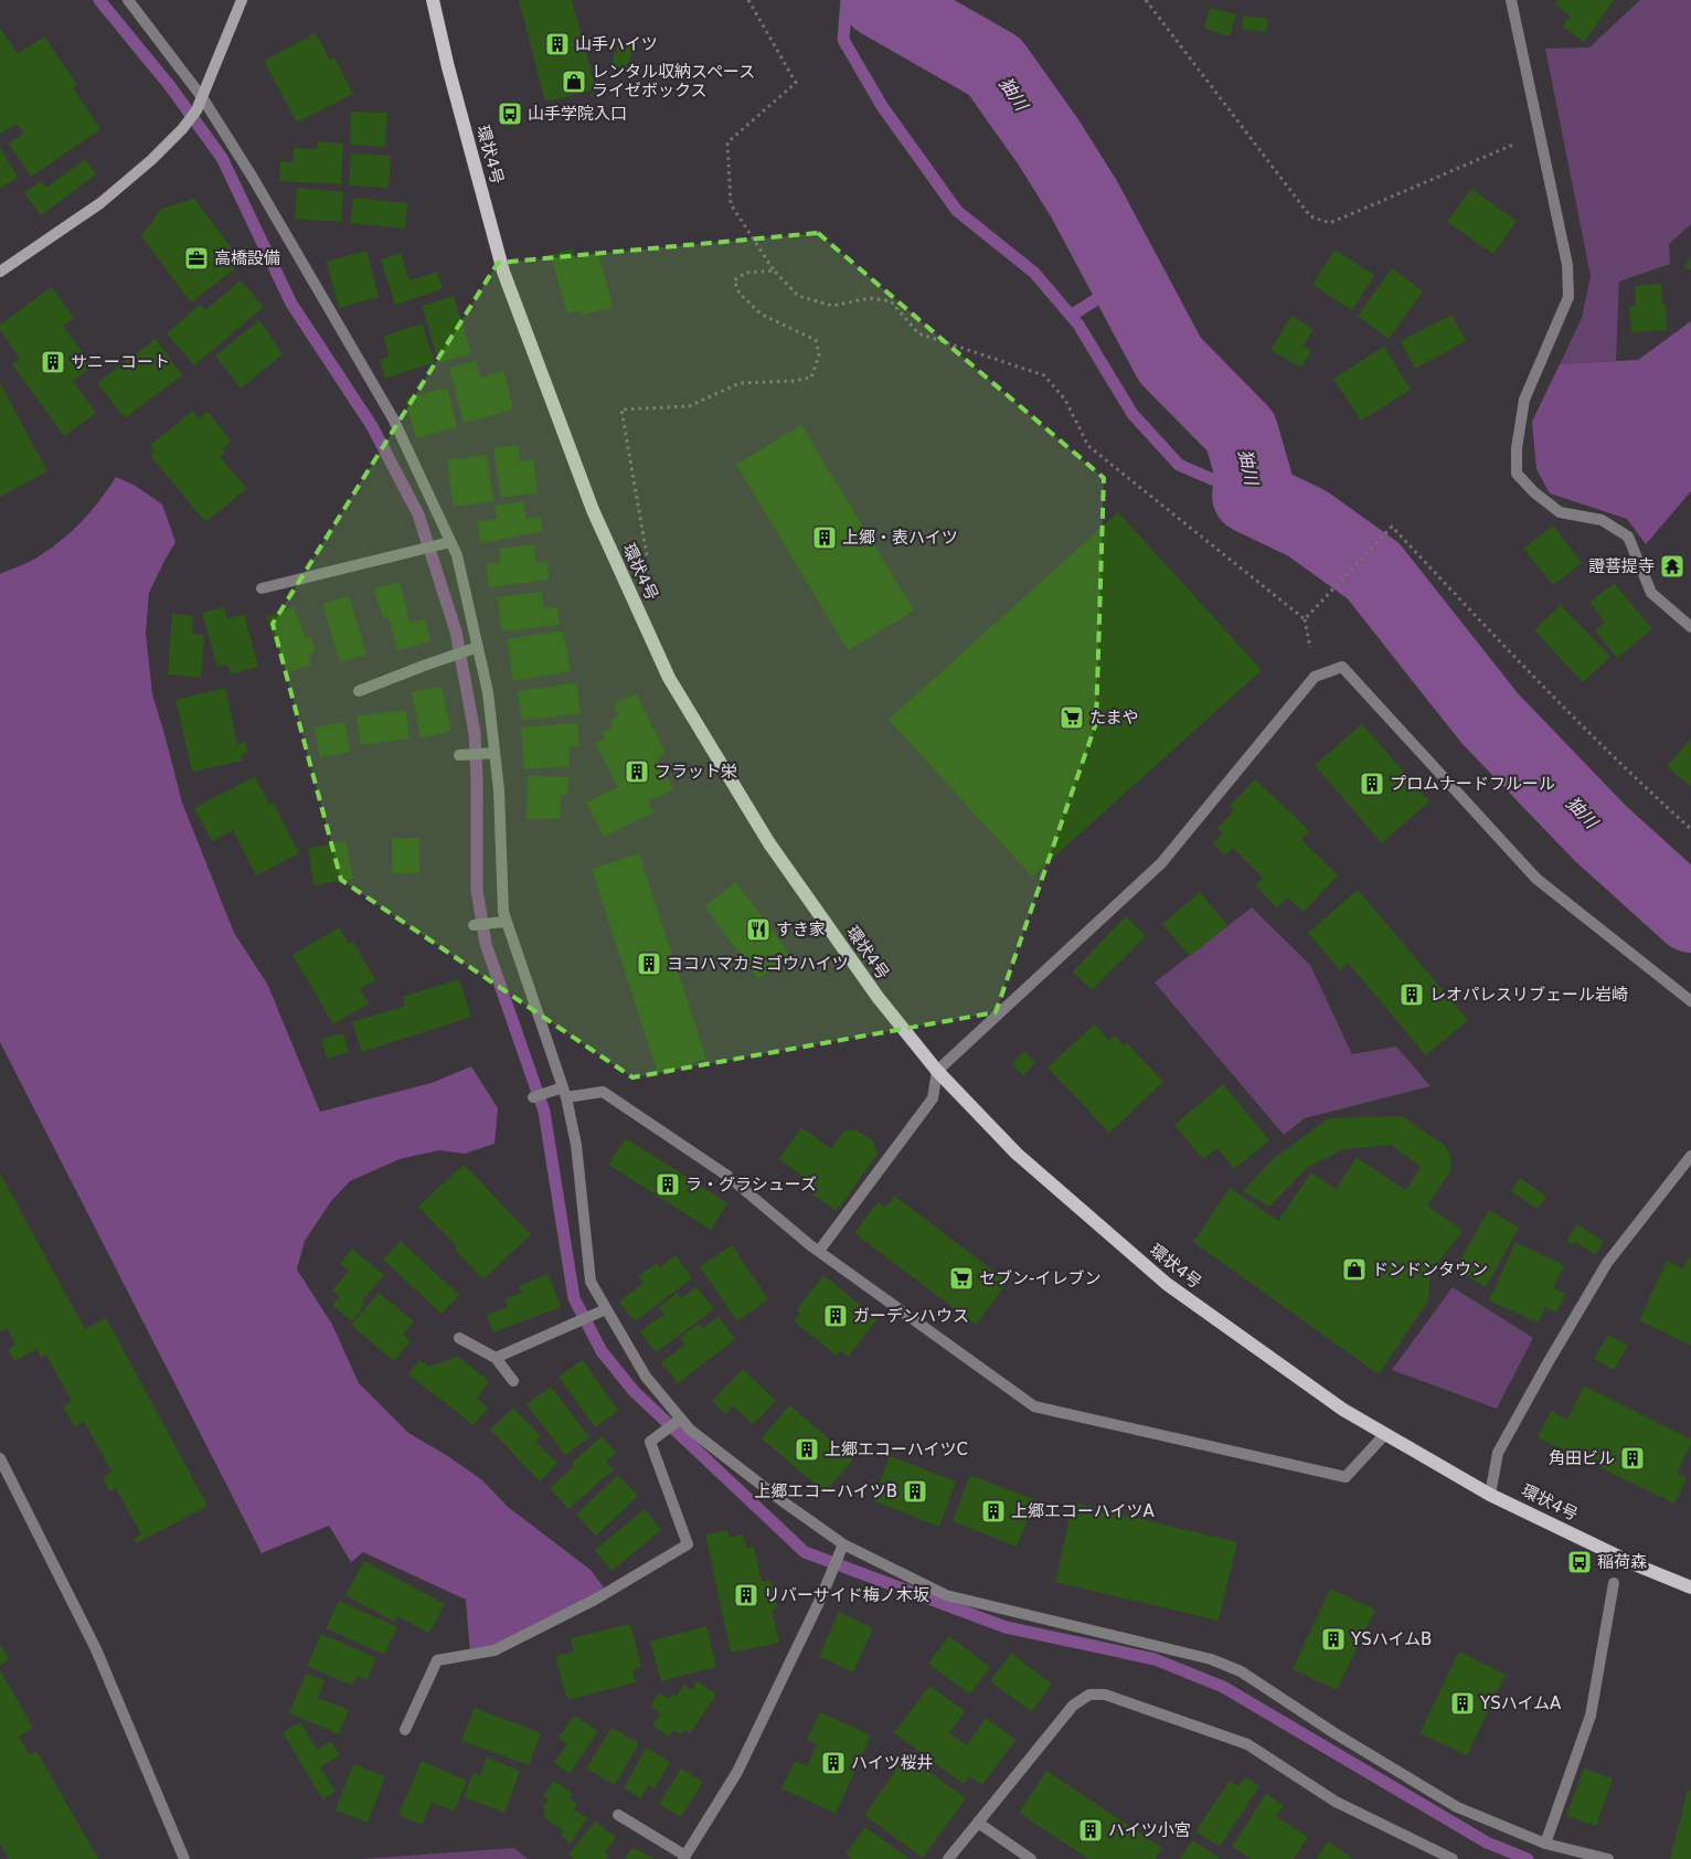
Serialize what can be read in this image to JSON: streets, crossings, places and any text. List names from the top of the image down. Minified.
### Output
{"streets":{"main road":["環状4号"]},"water":["㹨川"],"places":{"building":["山手ハイツ","サニーコート","上郷・表ハイツ","フラット栄","プロムナードフルール","ヨコハマカミゴウハイツ","レオパレスリブェール岩崎","ラ・グラシューズ","ガーデンハウス","上郷エコーハイツC","角田ビル","上郷エコーハイツB","上郷エコーハイツA","リバーサイド梅ノ木坂","YSハイムB","YSハイムA","ハイツ桜井","ハイツ小宮"],"shop":["レンタル収納スペース ライゼボックス","ドンドンタウン"],"bus stop":["山手学院入口","稲荷森"],"office":["高橋設備"],"temple":["證菩提寺"],"supermarket":["たまや","セブン-イレブン"],"restaurant":["すき家"]}}
